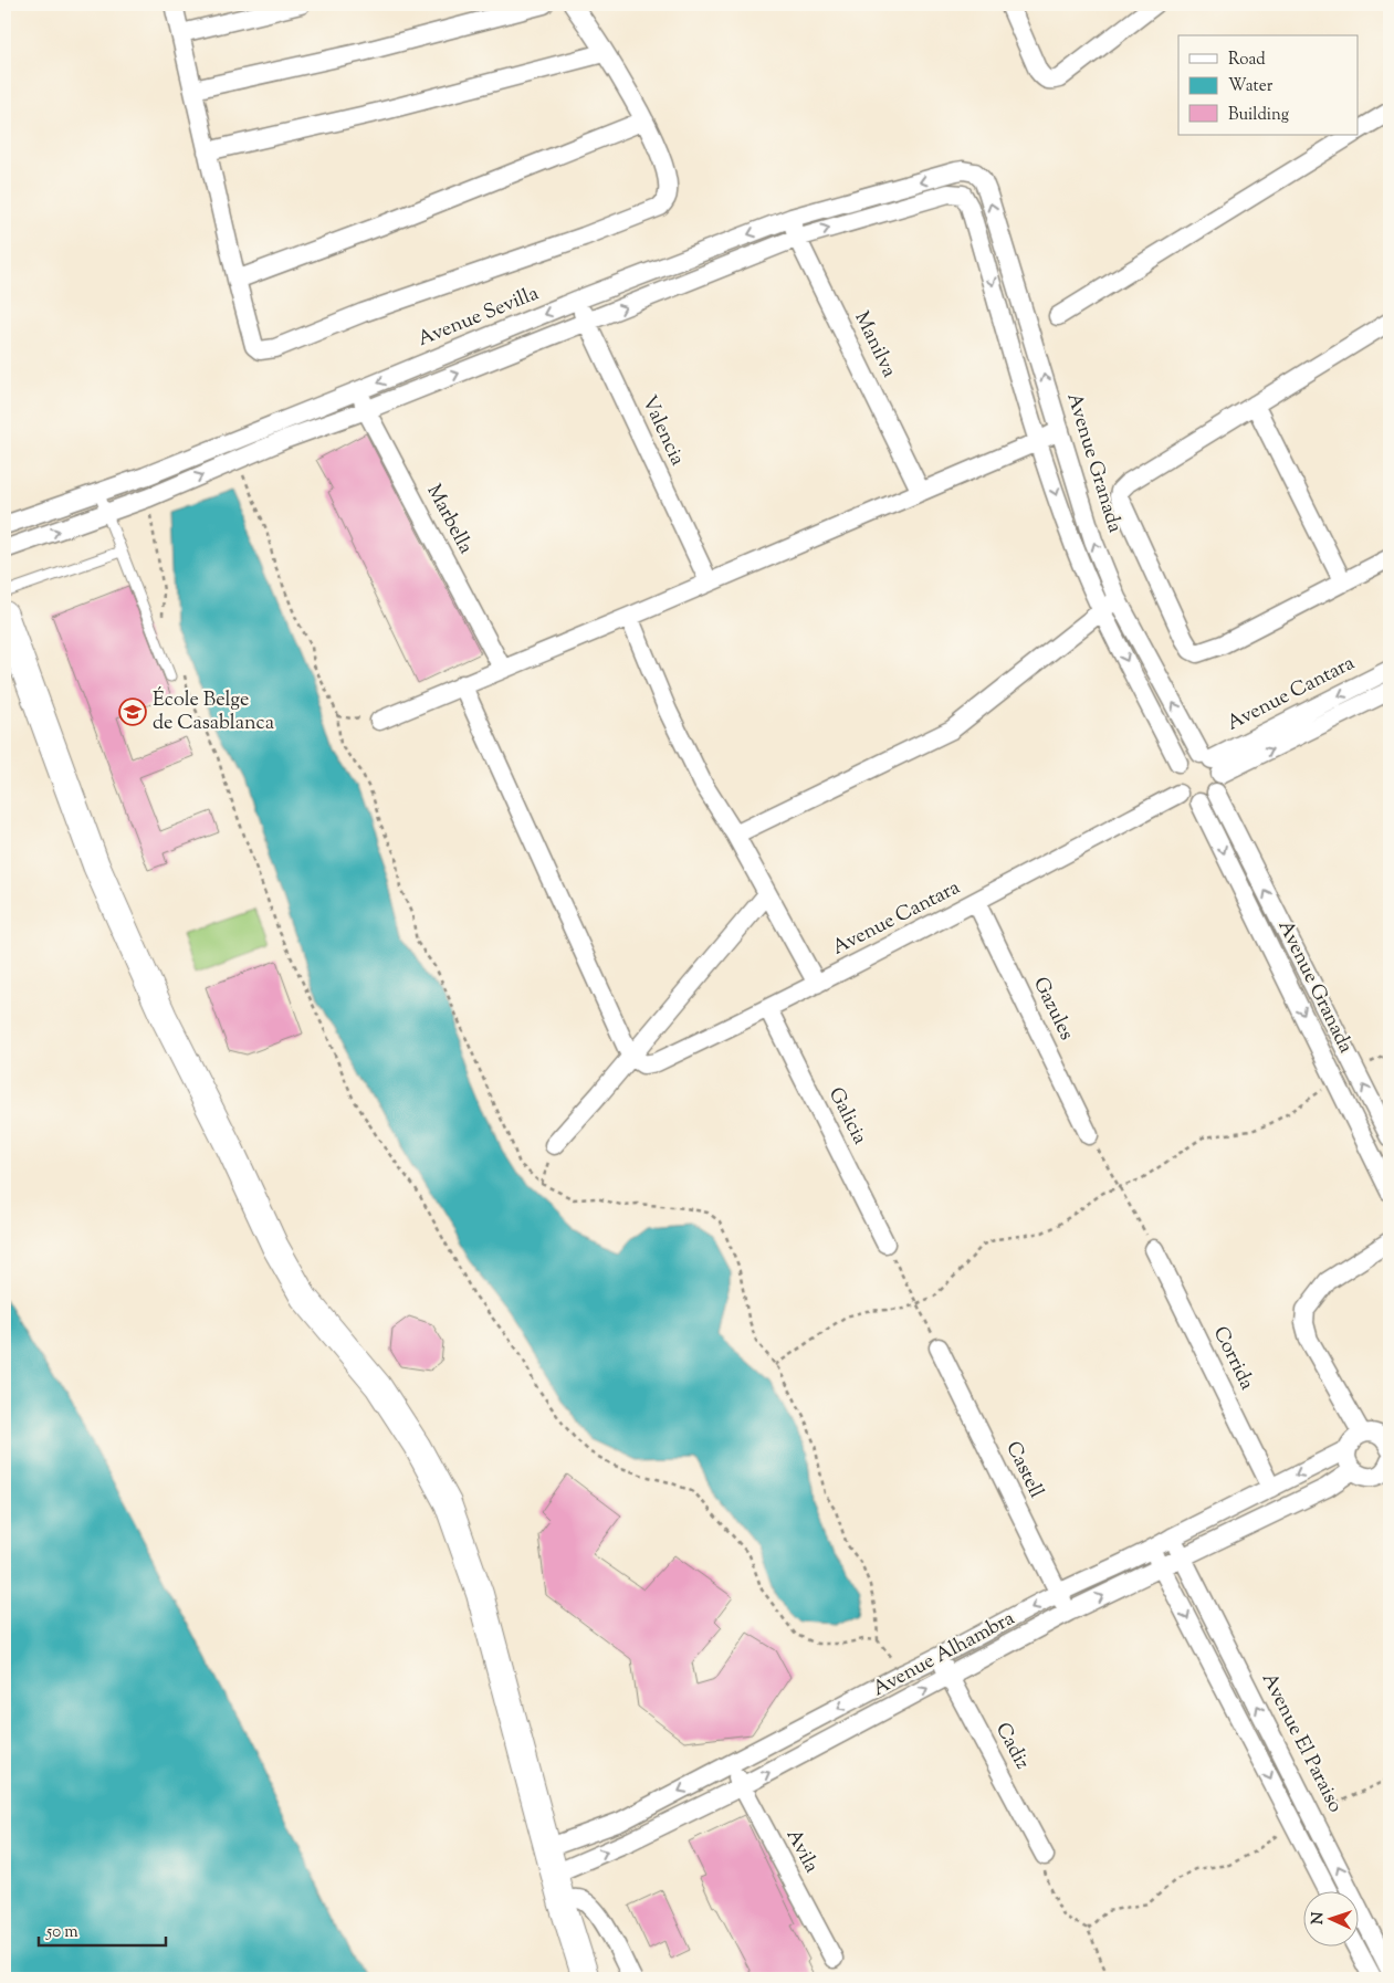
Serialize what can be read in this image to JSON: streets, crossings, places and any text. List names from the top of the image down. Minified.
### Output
{"streets":{"street":["Avenue Sevilla","Manilva","Valencia","Avenue Granada","Marbella","Avenue Cantara","Gazules","Galicia","Corrida","Castell","Avenue Alhambra","Avenue El Paraiso","Cadiz","Avila"]},"crossings":[["Avenue Sevilla","Manilva"],["Avenue Sevilla","Valencia"],["Avenue Sevilla","Avenue Granada"],["Avenue Sevilla","Marbella"],["Avenue Granada","Avenue Cantara"],["Avenue Cantara","Gazules"],["Avenue Cantara","Galicia"],["Corrida","Avenue Alhambra"],["Castell","Avenue Alhambra"],["Avenue Alhambra","Avenue El Paraiso"],["Avenue Alhambra","Cadiz"],["Avenue Alhambra","Avila"]],"places":{"school or university":["École Belge de Casablanca"]},"legend":["Road","Water","Building"],"scale_bar":"50 m","north":"left"}
